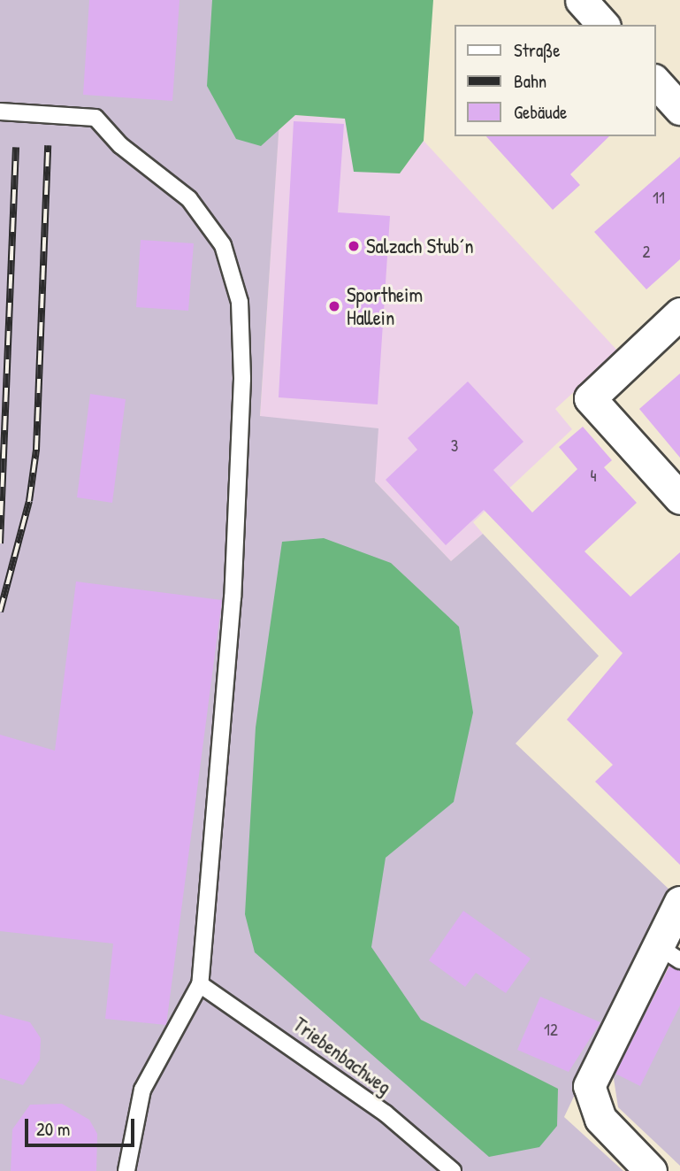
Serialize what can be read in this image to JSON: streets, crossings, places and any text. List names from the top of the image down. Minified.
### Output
{"streets":{"lane":["Triebenbachweg"]},"places":["Salzach Stub´n","Sportheim Hallein"],"house_numbers":["11","2","3","4","12"],"legend":["Straße","Bahn","Gebäude"],"scale_bar":"20 m"}
